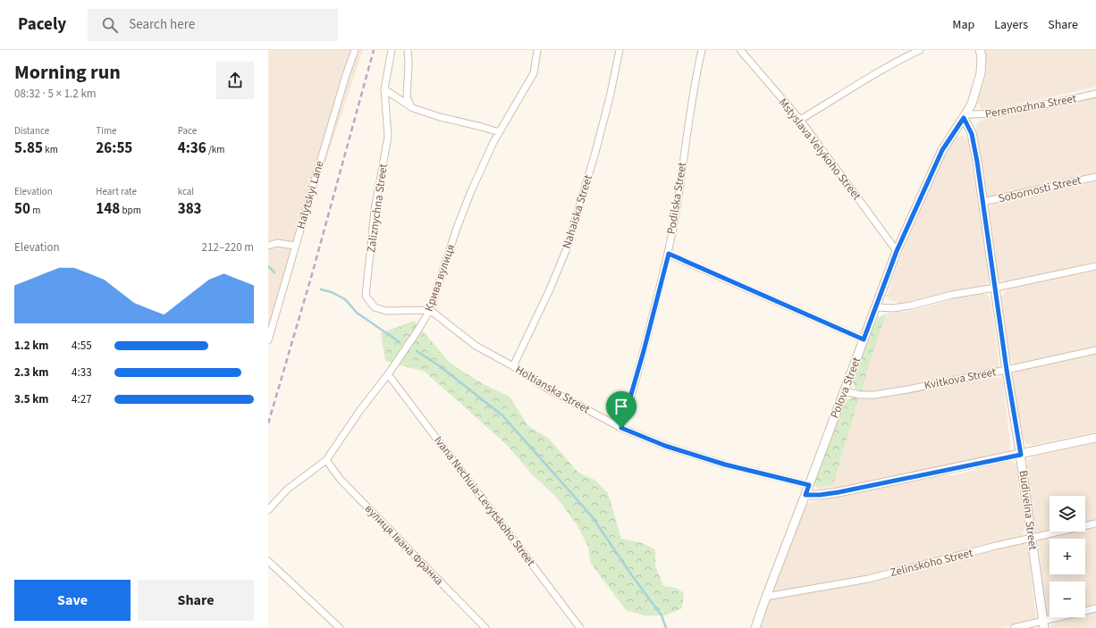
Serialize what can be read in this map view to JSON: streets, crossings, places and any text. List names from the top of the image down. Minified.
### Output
{"streets":{"street":["Peremozhna Street","Mstyslava Velykoho Street","Sobornosti Street","Halytskyi Lane","Podilska Street","Zaliznychna Street","Nahaiska Street","Крива вулиця","Kvitkova Street","Polova Street","Holtianska Street","Ivana Nechuia-Levytskoho Street","Budivelna Street","вулиця Івана Франка","Zelinskoho Street"]},"crossings":[["Peremozhna Street","Polova Street"],["Peremozhna Street","Budivelna Street"],["Mstyslava Velykoho Street","Polova Street"],["Sobornosti Street","Budivelna Street"],["Podilska Street","Holtianska Street"],["Zaliznychna Street","Крива вулиця"],["Zaliznychna Street","Holtianska Street"],["Nahaiska Street","Holtianska Street"],["Крива вулиця","Holtianska Street"],["Крива вулиця","Ivana Nechuia-Levytskoho Street"],["Крива вулиця","вулиця Івана Франка"],["Kvitkova Street","Polova Street"],["Kvitkova Street","Budivelna Street"],["Polova Street","Holtianska Street"],["Polova Street","Budivelna Street"],["Polova Street","Zelinskoho Street"],["Budivelna Street","Zelinskoho Street"]],"page":{"header":"Pacely","search":"Search here","nav":["Map","Layers","Share"],"heading":["Morning run","08:32 · 5 × 1.2 km"],"stats":[["Distance","5.85 km"],["Time","26:55"],["Pace","4:36 /km"],["Elevation","50 m"],["Heart rate","148 bpm"],["kcal","383"]],"chart":["Elevation","212–220 m"],"list":[{"name":"1.2 km","note":"4:55"},{"name":"2.3 km","note":"4:33"},{"name":"3.5 km","note":"4:27"}],"map_buttons":["+","−"],"buttons":["Save","Share"]}}
